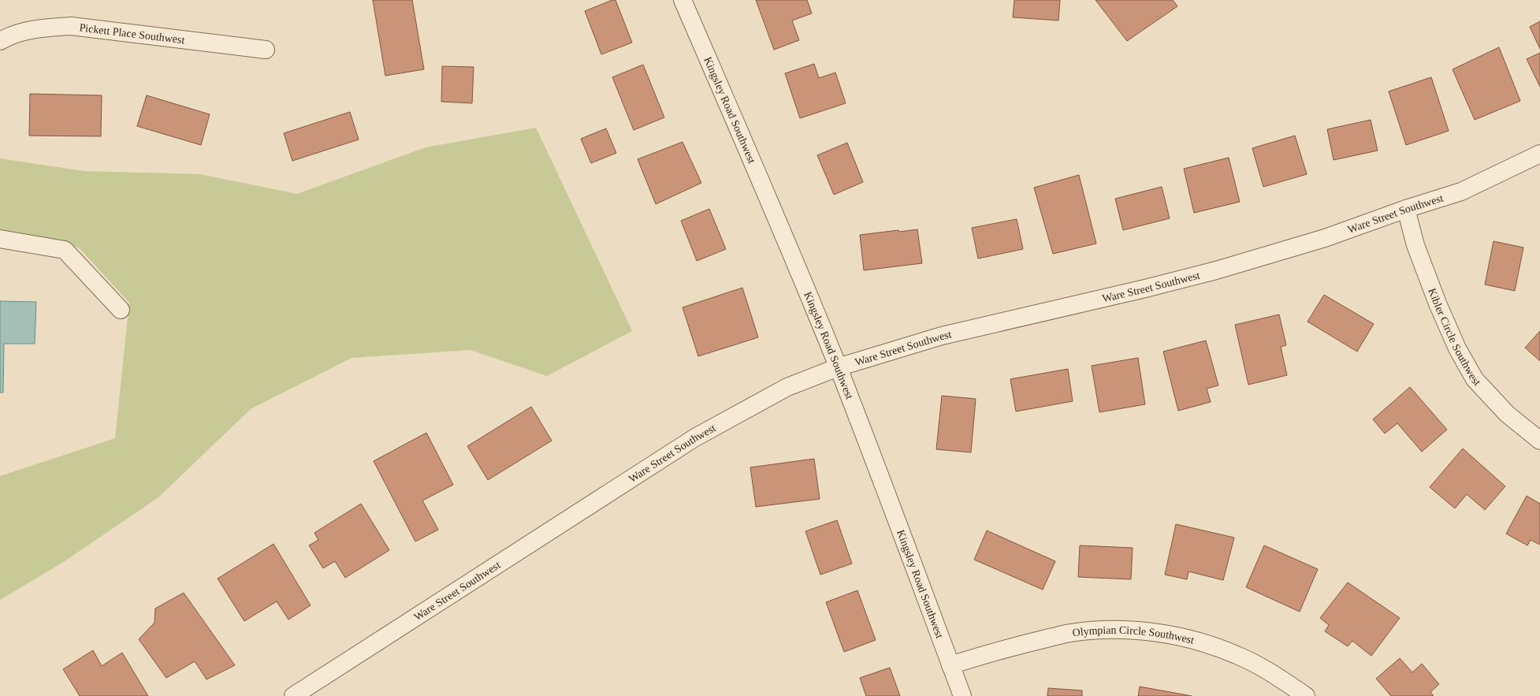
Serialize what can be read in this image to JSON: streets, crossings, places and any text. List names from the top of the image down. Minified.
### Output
{"streets":{"street":["Pickett Place Southwest","Kingsley Road Southwest","Ware Street Southwest","Kibler Circle Southwest","Olympian Circle Southwest"]},"crossings":[["Kingsley Road Southwest","Ware Street Southwest"],["Kingsley Road Southwest","Olympian Circle Southwest"],["Ware Street Southwest","Kibler Circle Southwest"]]}
